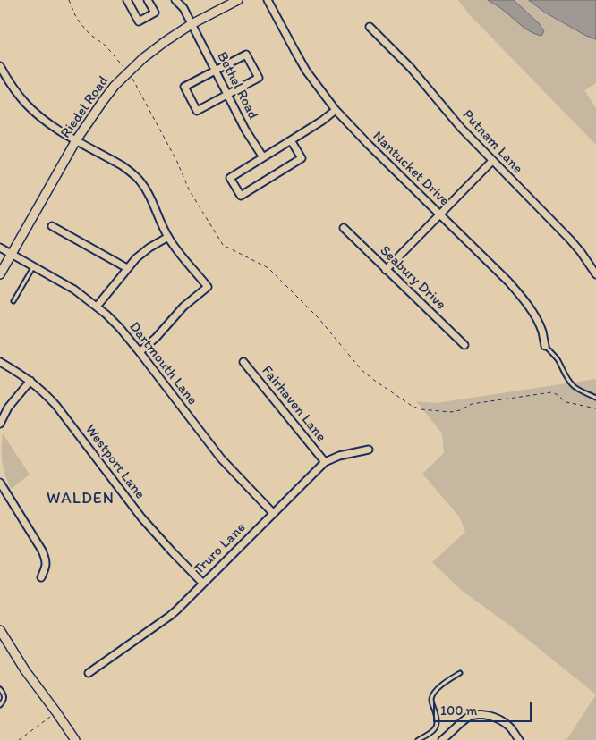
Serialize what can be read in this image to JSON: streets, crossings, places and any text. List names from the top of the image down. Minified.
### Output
{"streets":{"street":["Bethel Road","Riedel Road","Putnam Lane","Nantucket Drive","Seabury Drive","Dartmouth Lane","Fairhaven Lane","Westport Lane","Truro Lane"]},"crossings":[["Bethel Road","Riedel Road"],["Riedel Road","Dartmouth Lane"],["Dartmouth Lane","Truro Lane"],["Fairhaven Lane","Truro Lane"],["Westport Lane","Truro Lane"]],"districts":["WALDEN"],"scale_bar":"100 m"}
